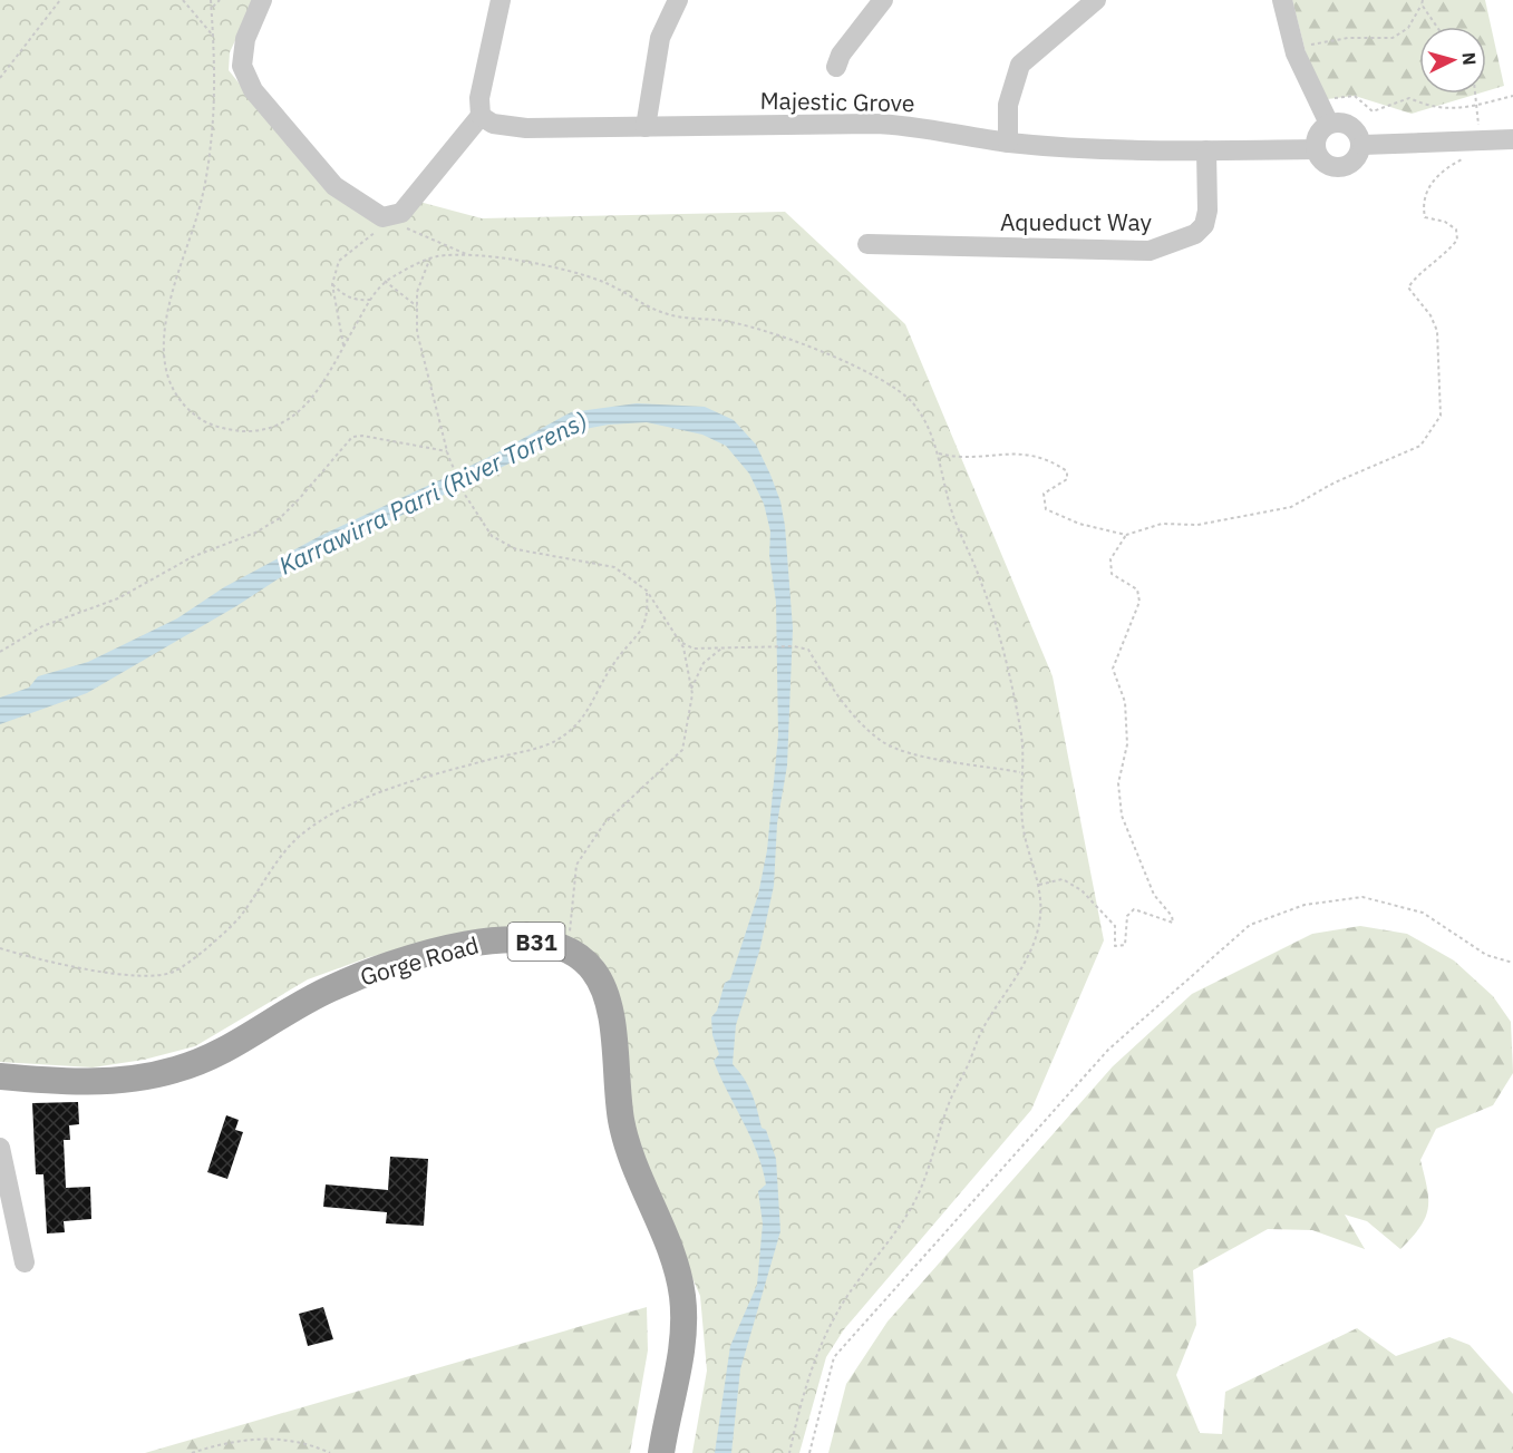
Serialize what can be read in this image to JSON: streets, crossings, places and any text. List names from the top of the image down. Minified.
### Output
{"streets":{"main road":["B31","Gorge Road"],"street":["Majestic Grove","Aqueduct Way"]},"crossings":[["Majestic Grove","Aqueduct Way"]],"water":["Karrawirra Parri (River Torrens)"],"north":"right"}
